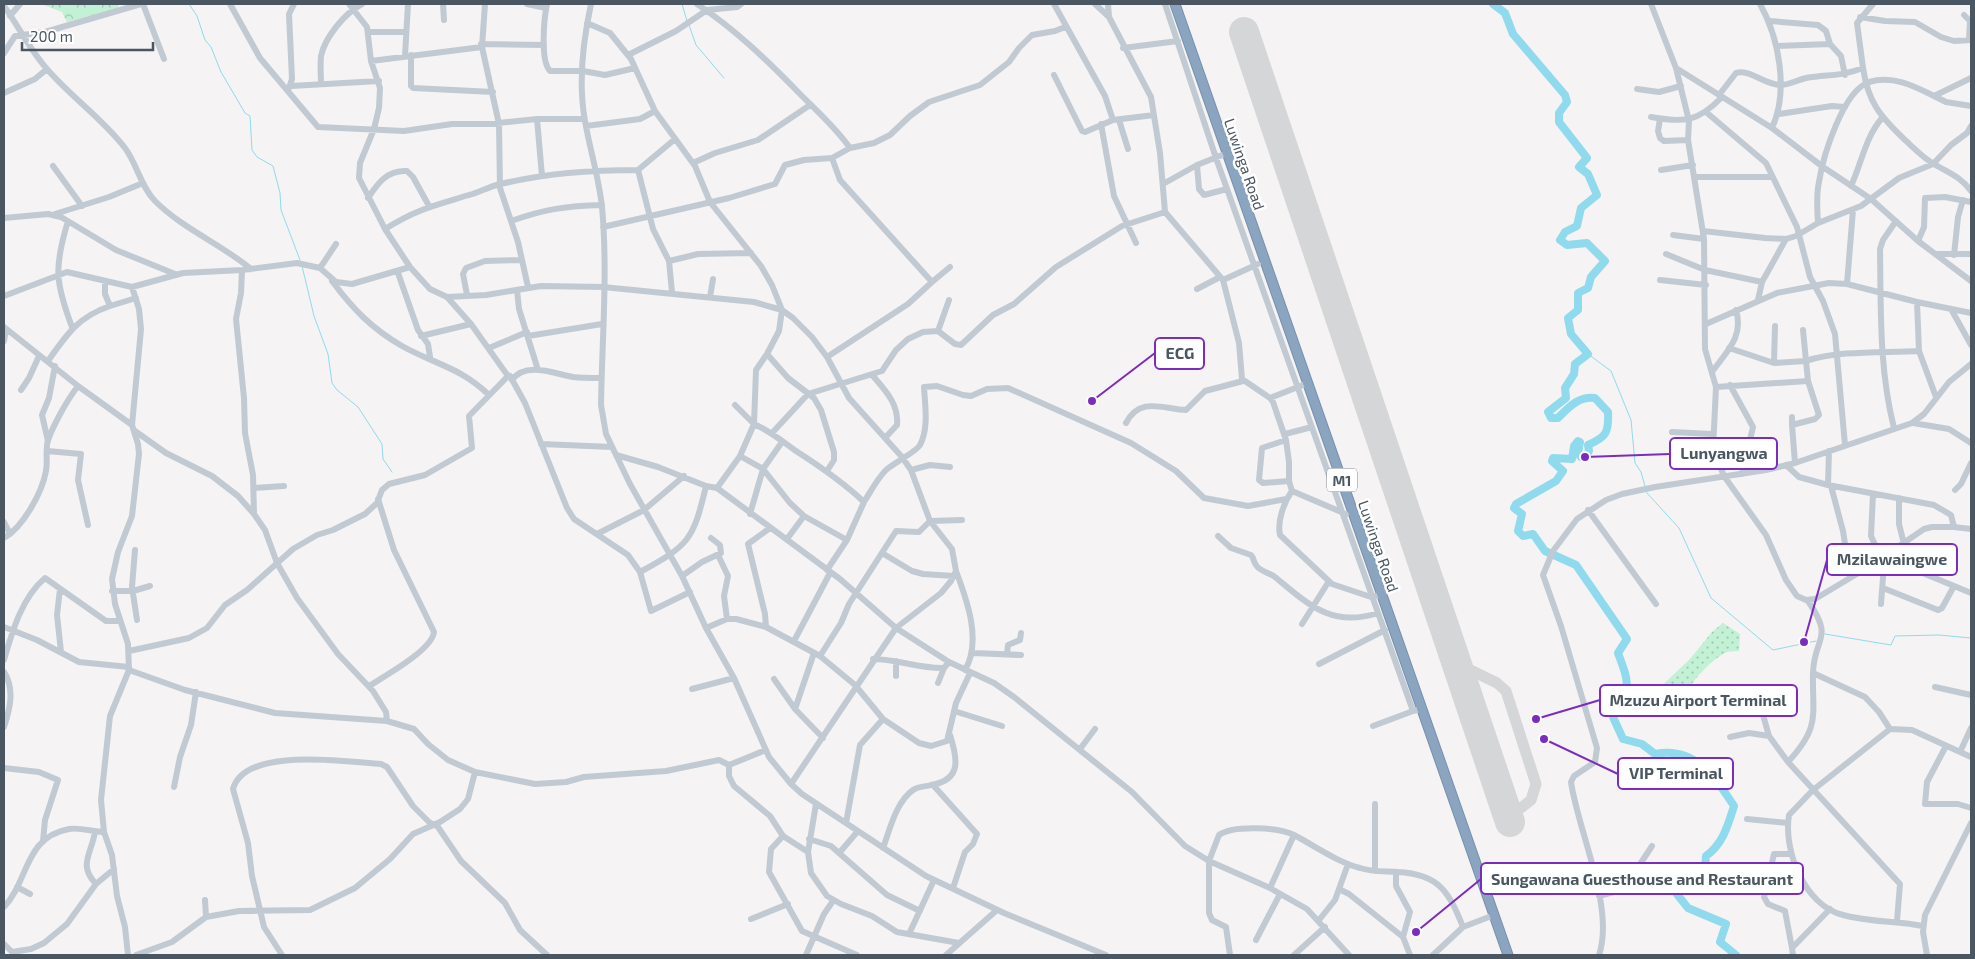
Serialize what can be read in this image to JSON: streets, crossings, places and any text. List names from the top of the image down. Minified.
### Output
{"streets":{"highway":["Luwinga Road","M1"]},"places":["ECG","Lunyangwa","Mzilawaingwe","Mzuzu Airport Terminal","VIP Terminal","Sungawana Guesthouse and Restaurant"],"scale_bar":"200 m"}
